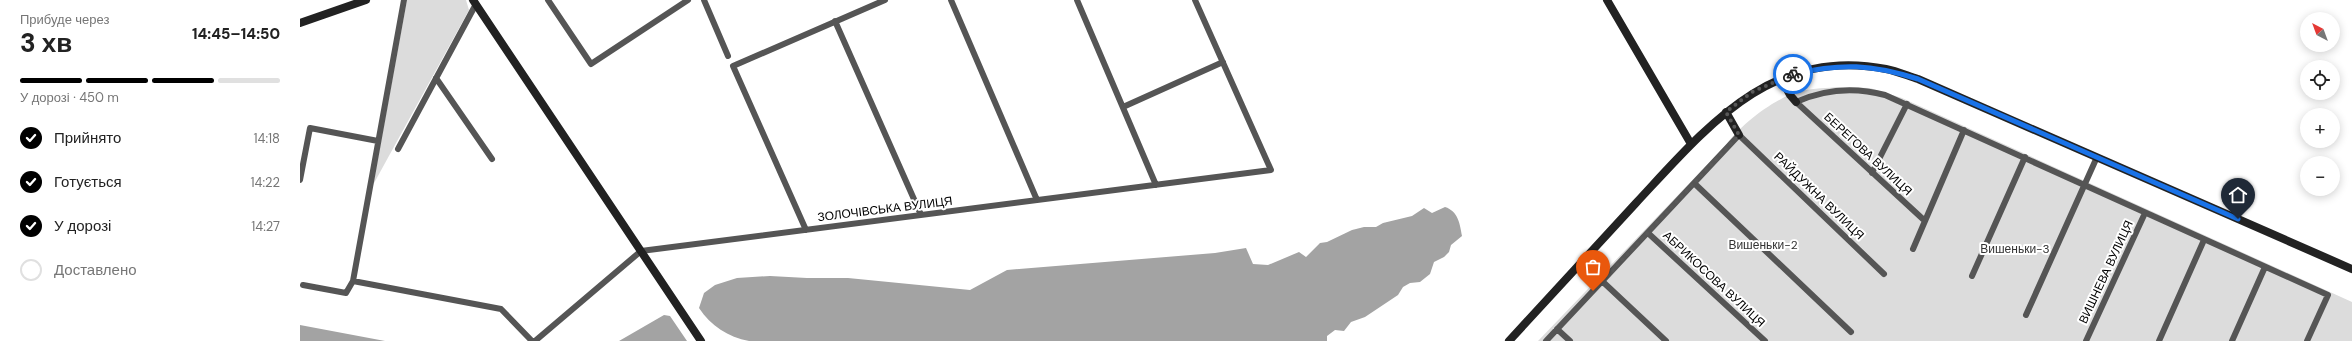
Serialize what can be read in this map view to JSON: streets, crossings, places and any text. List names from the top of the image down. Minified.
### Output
{"streets":{"street":["БЕРЕГОВА ВУЛИЦЯ","РАЙДУЖНА ВУЛИЦЯ","ЗОЛОЧІВСЬКА ВУЛИЦЯ","ВИШНЕВА ВУЛИЦЯ","АБРИКОСОВА ВУЛИЦЯ"]},"parks":["Вишеньки-2","Вишеньки-3"],"north":"top left","page":{"heading":["3 хв","Прибуде через","14:45–14:50"],"map_buttons":["+","−"],"bar":"У дорозі · 450 m","list":[["Прийнято","14:18"],["Готується","14:22"],["У дорозі","14:27"],"Доставлено"]}}
